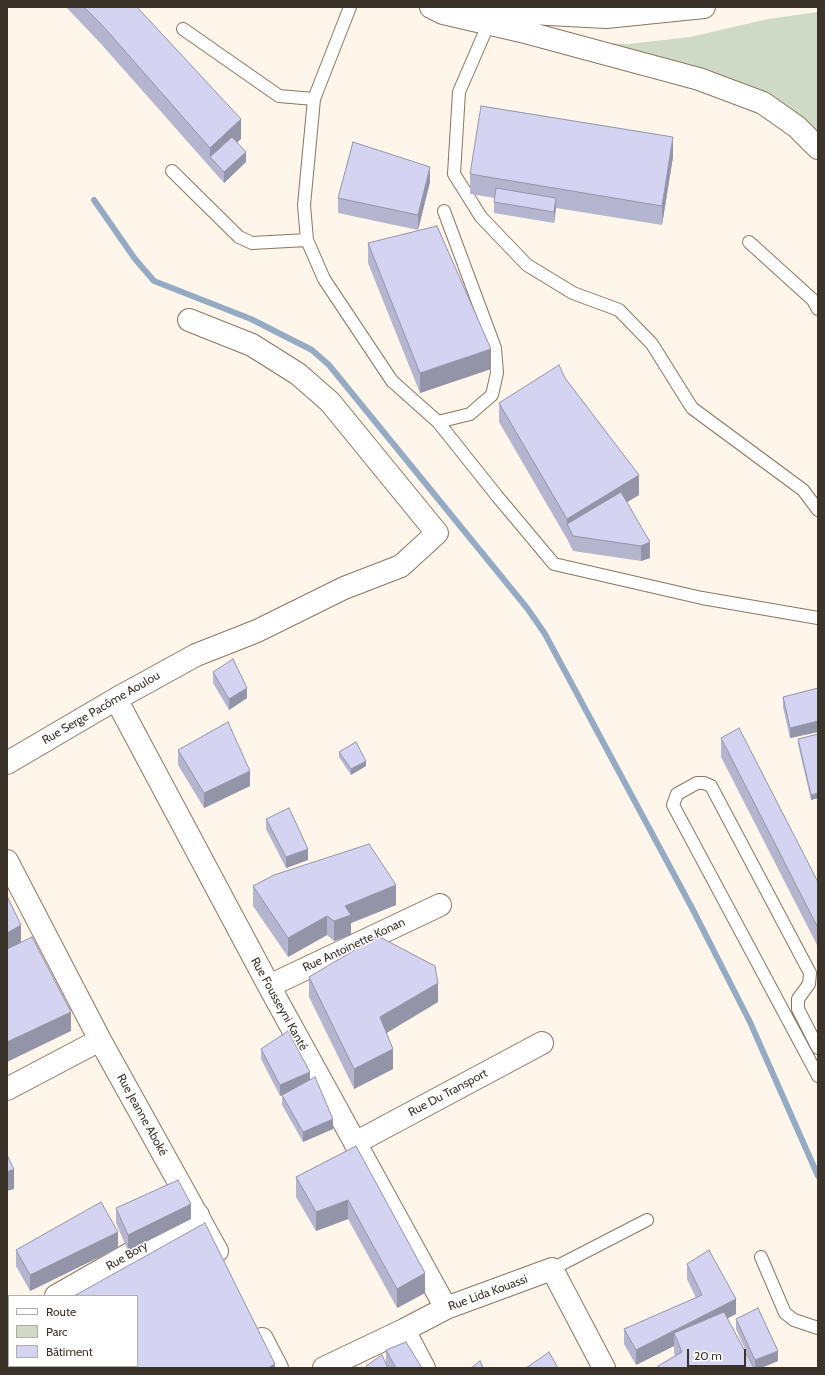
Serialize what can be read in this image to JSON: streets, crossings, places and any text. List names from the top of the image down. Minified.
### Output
{"streets":{"main road":["Rue Serge Pacôme Aoulou","Rue Antoinette Konan","Rue Fousseyni Kanté","Rue Du Transport","Rue Jeanne Aboké","Rue Bory","Rue Lida Kouassi"]},"crossings":[["Rue Serge Pacôme Aoulou","Rue Fousseyni Kanté"],["Rue Antoinette Konan","Rue Fousseyni Kanté"],["Rue Fousseyni Kanté","Rue Du Transport"],["Rue Fousseyni Kanté","Rue Lida Kouassi"],["Rue Jeanne Aboké","Rue Bory"]],"legend":["Route","Parc","Bâtiment"],"scale_bar":"20 m"}
